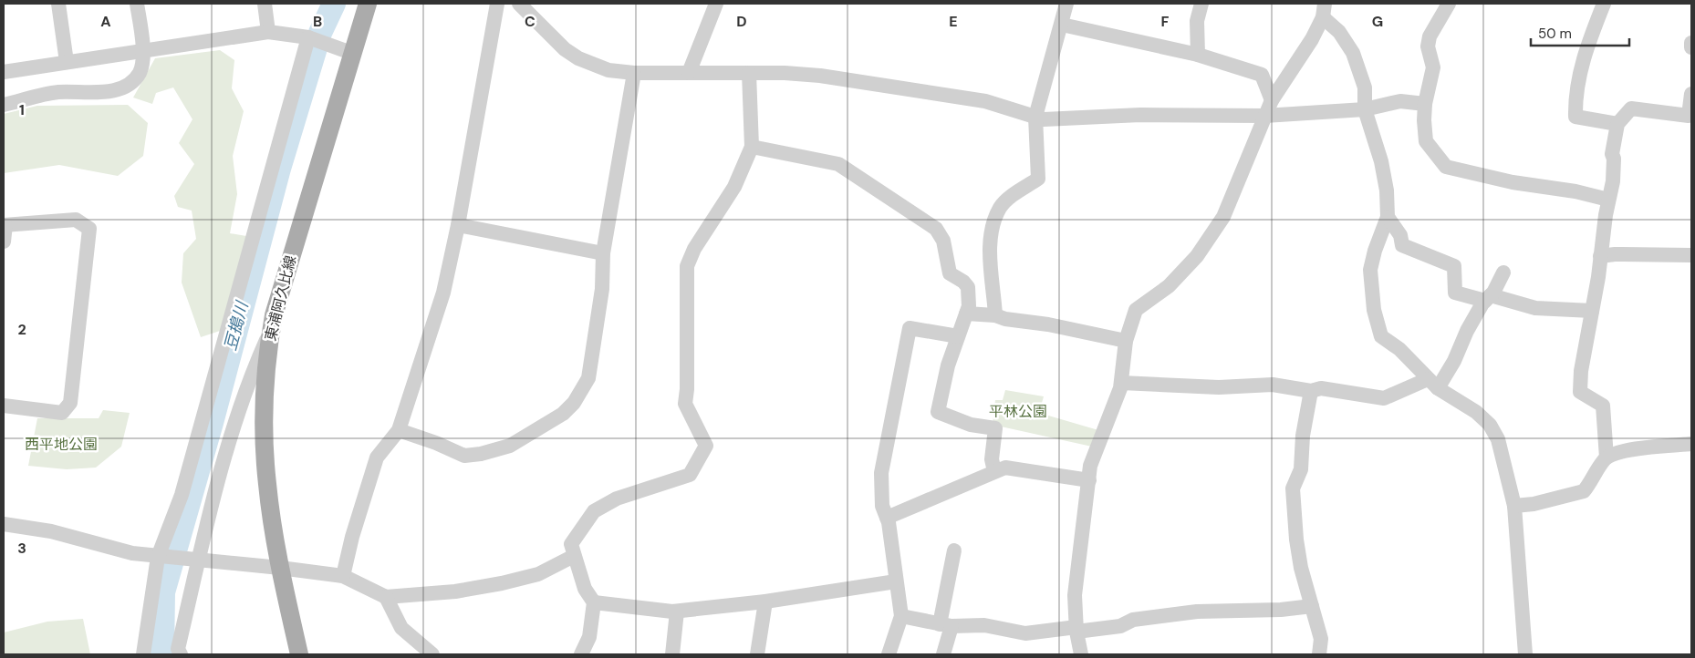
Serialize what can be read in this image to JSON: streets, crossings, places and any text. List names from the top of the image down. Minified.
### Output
{"streets":{"main road":["東浦阿久比線"]},"water":["豆搗川"],"parks":["平林公園","西平地公園"],"scale_bar":"50 m","grid":{"columns":["A","B","C","D","E","F","G"],"rows":["1","2","3"]}}
